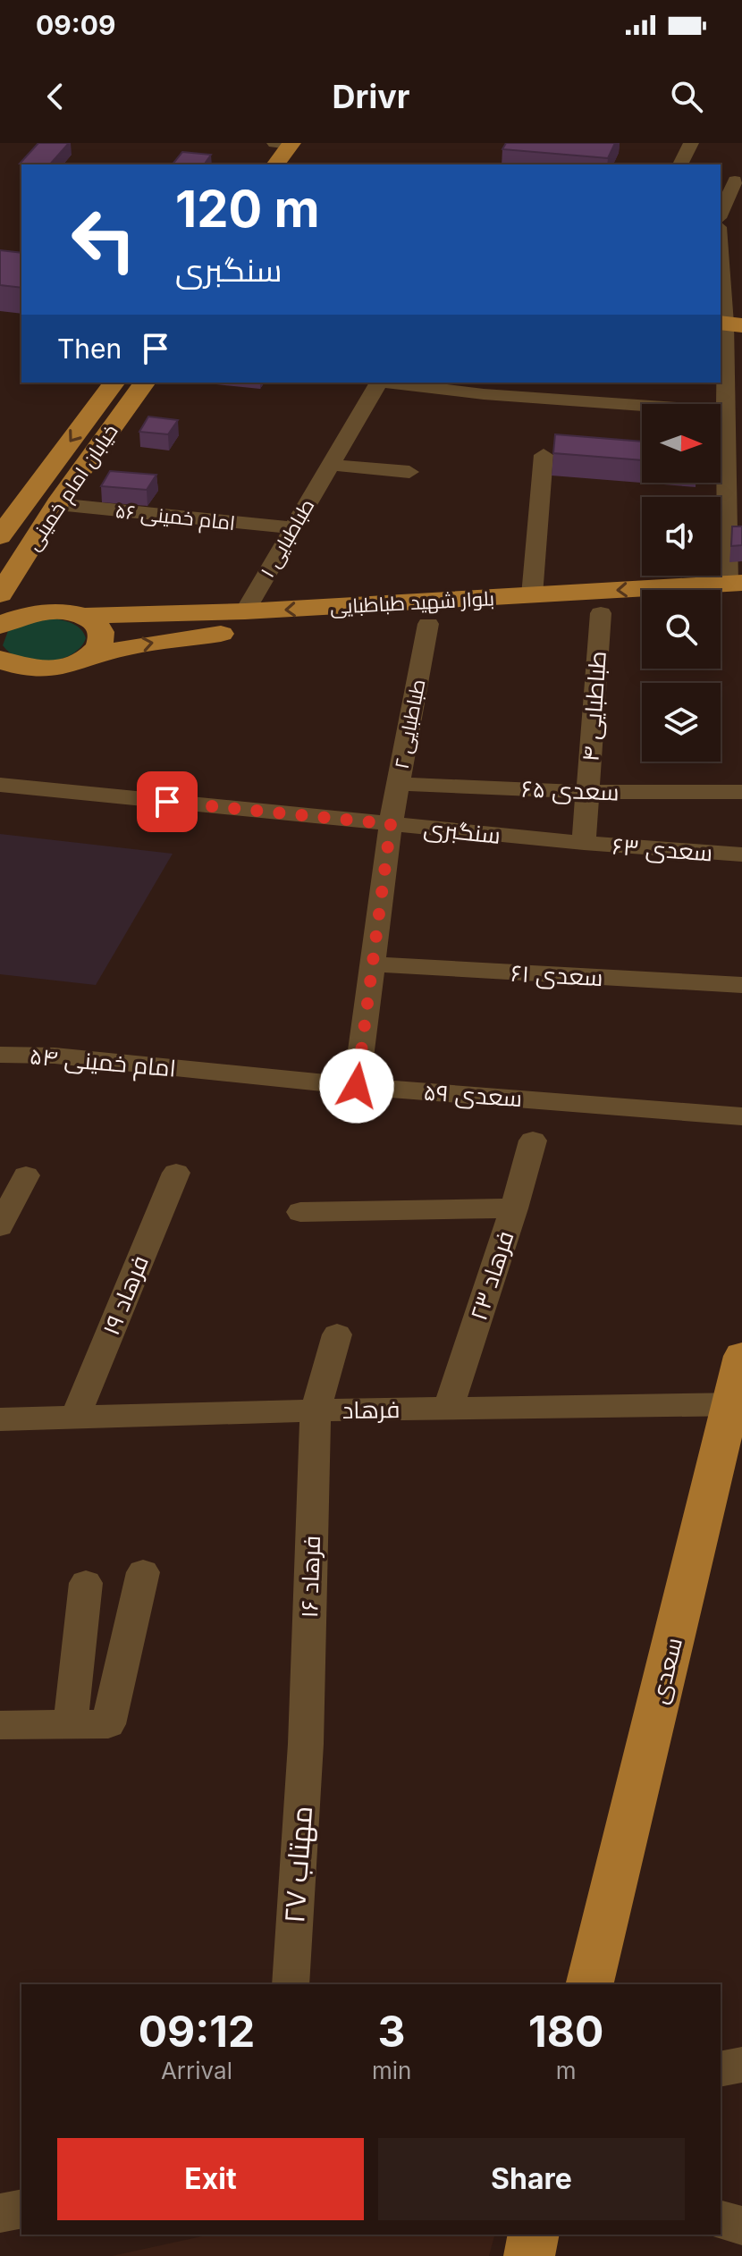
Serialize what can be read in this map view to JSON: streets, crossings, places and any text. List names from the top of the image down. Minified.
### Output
{"streets":{"main road":["خیابان امام خمینی","بلوار شهید طباطبایی","سعدی"],"street":["امام خمینی ۵۶","طباطبایی ۱","طباطبایی ۴","طباطبایی ۲","سعدی ۶۵","سنگبری","سعدی ۶۳","سعدی ۶۱","امام خمینی ۵۴","سعدی ۵۹","فرهاد ۲۳","فرهاد ۱۹","فرهاد","فرهاد ۱۶","مهتاب ۲۷"]},"crossings":[["خیابان امام خمینی","امام خمینی ۵۶"],["امام خمینی ۵۶","طباطبایی ۱"],["طباطبایی ۱","بلوار شهید طباطبایی"],["بلوار شهید طباطبایی","طباطبایی ۴"],["بلوار شهید طباطبایی","طباطبایی ۲"],["طباطبایی ۴","سعدی ۶۵"],["طباطبایی ۴","سنگبری"],["طباطبایی ۴","سعدی ۶۳"],["طباطبایی ۲","سعدی ۶۵"],["طباطبایی ۲","سنگبری"],["طباطبایی ۲","سعدی ۶۱"],["طباطبایی ۲","سعدی ۵۹"],["سنگبری","سعدی ۶۳"],["امام خمینی ۵۴","سعدی ۵۹"],["فرهاد ۲۳","فرهاد"],["فرهاد ۱۹","فرهاد"],["فرهاد","فرهاد ۱۶"],["فرهاد","سعدی"],["فرهاد ۱۶","مهتاب ۲۷"]],"north":"right","page":{"status":"09:09","header":"Drivr","turn":["120 m","سنگبری"],"then":"Then","eta":["09:12","Arrival","3","min","180","m"],"buttons":["Exit","Share"]}}
